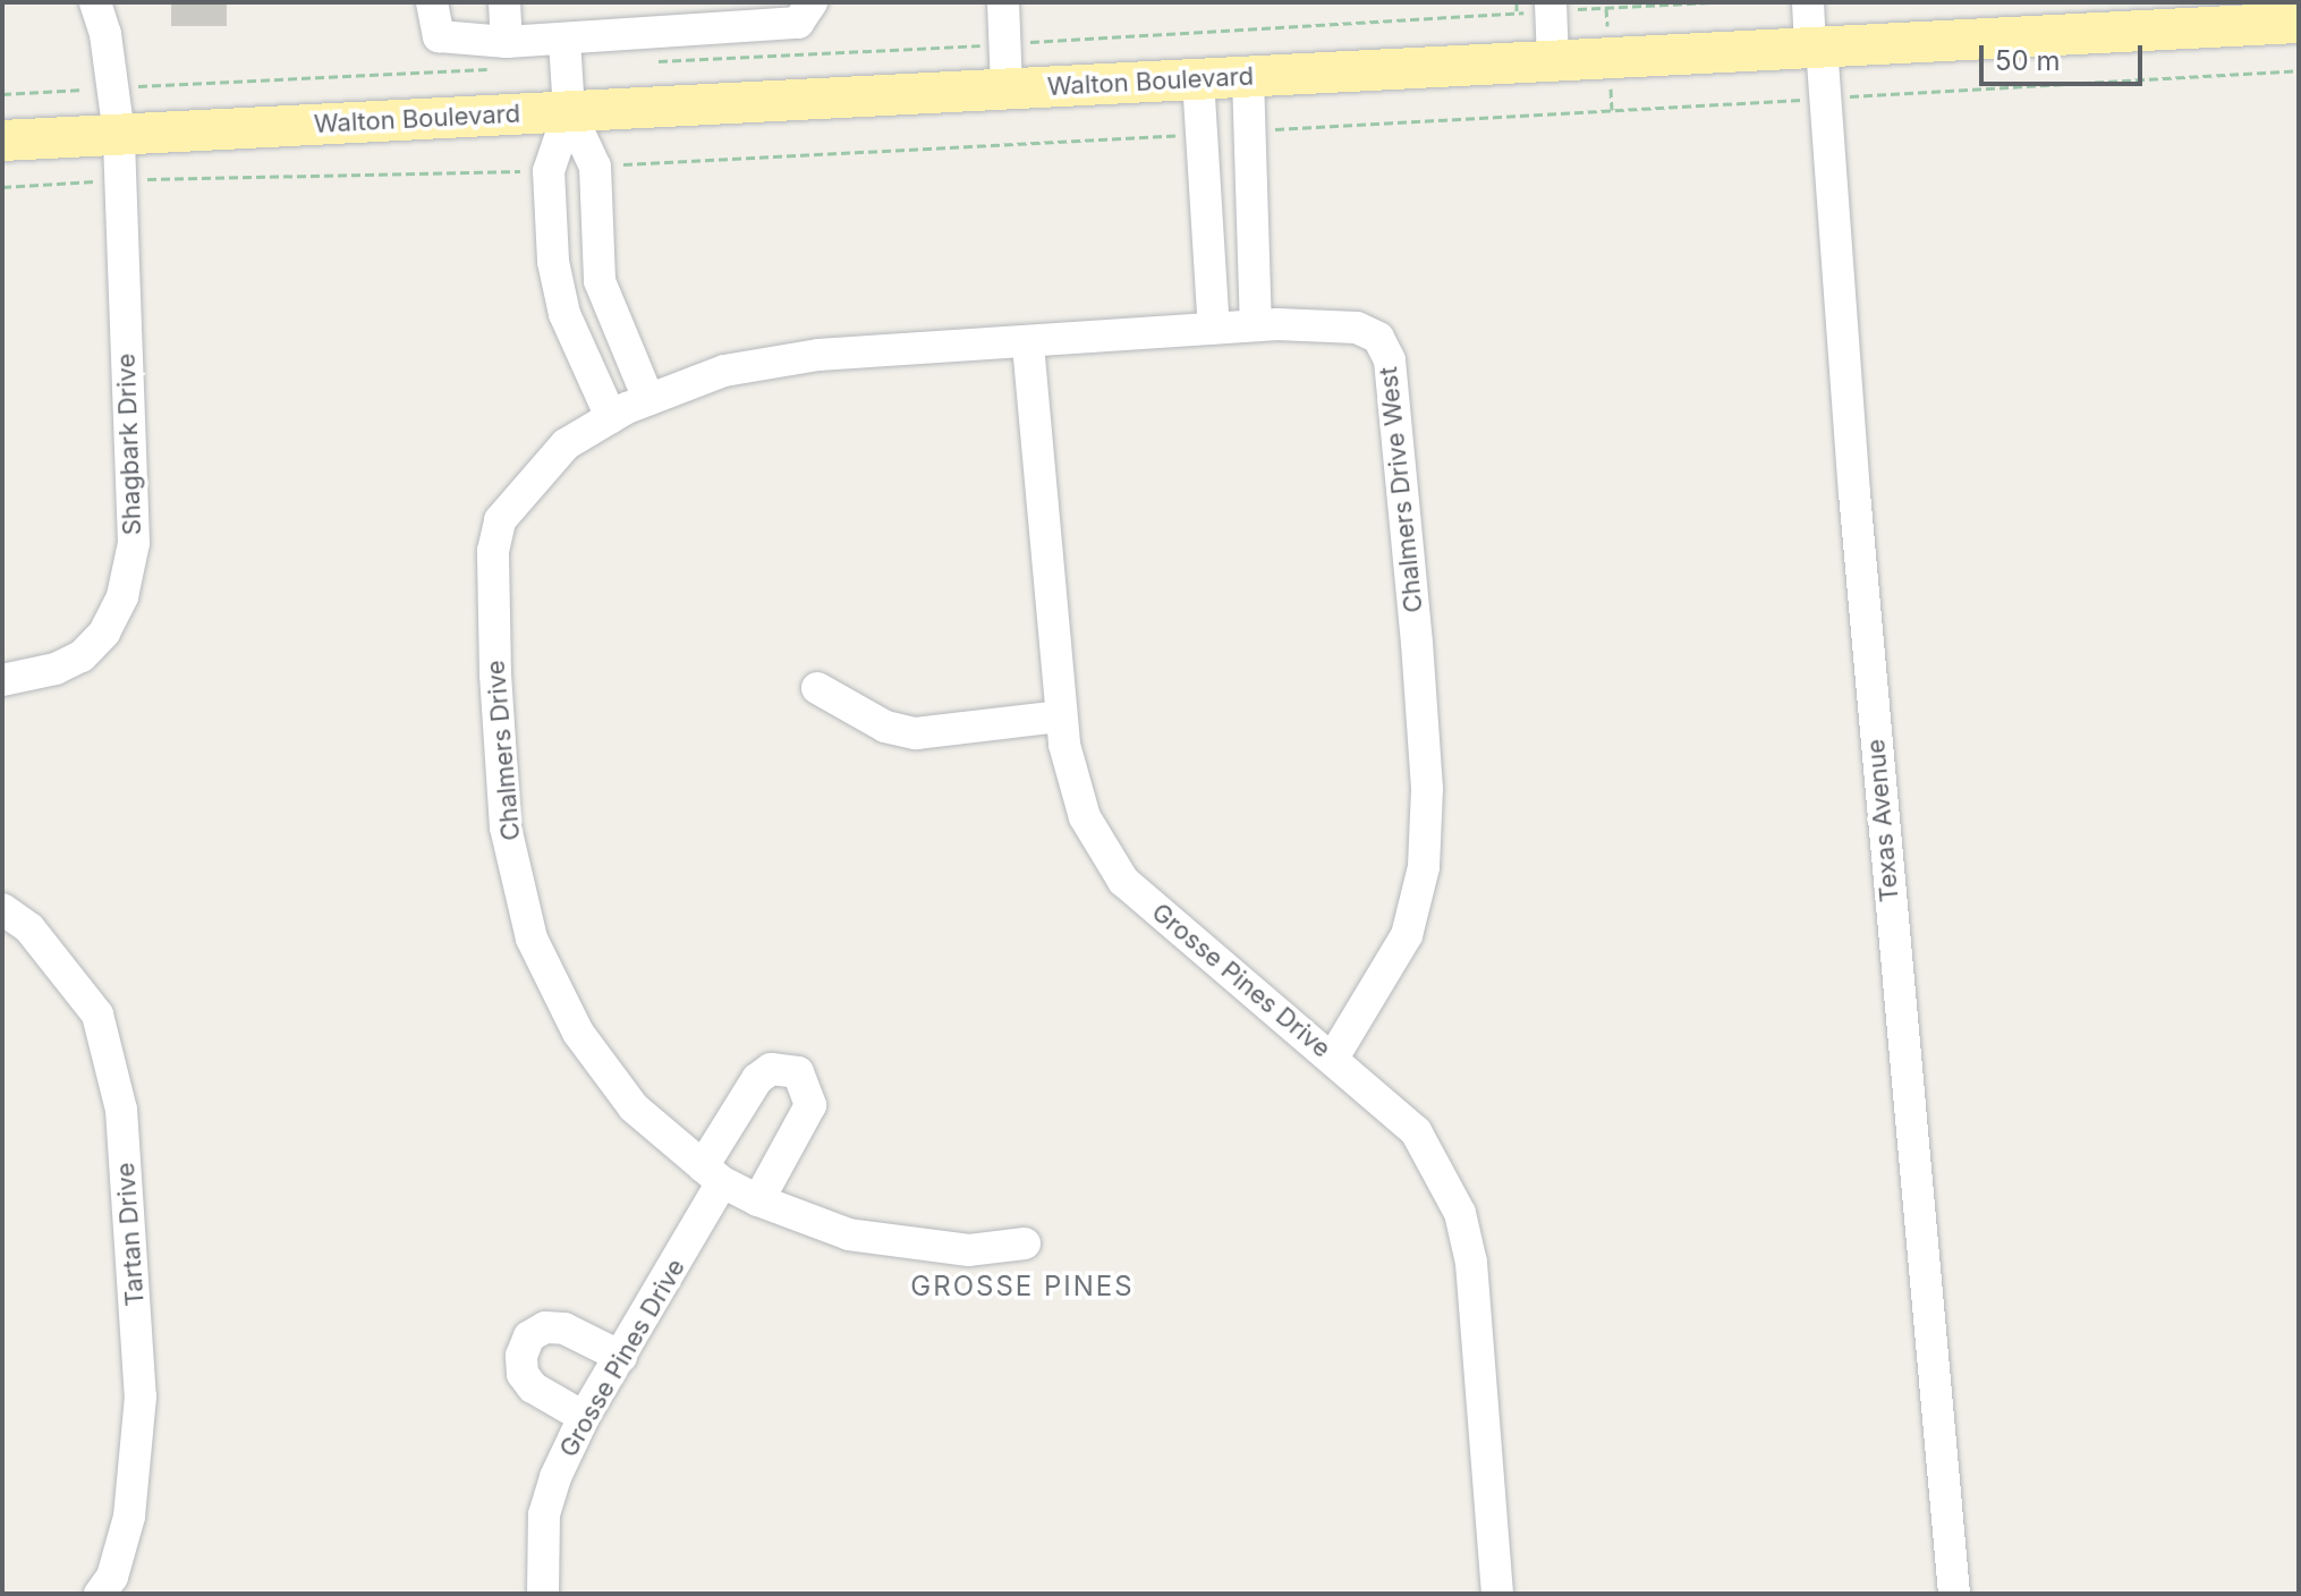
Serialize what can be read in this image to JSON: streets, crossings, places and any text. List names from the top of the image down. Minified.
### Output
{"streets":{"main road":["Walton Boulevard"],"street":["Shagbark Drive","Chalmers Drive West","Chalmers Drive","Texas Avenue","Grosse Pines Drive","Tartan Drive"]},"crossings":[["Walton Boulevard","Shagbark Drive"],["Walton Boulevard","Texas Avenue"],["Chalmers Drive West","Chalmers Drive"],["Chalmers Drive West","Grosse Pines Drive"],["Chalmers Drive","Grosse Pines Drive"]],"districts":["GROSSE PINES"],"scale_bar":"50 m"}
